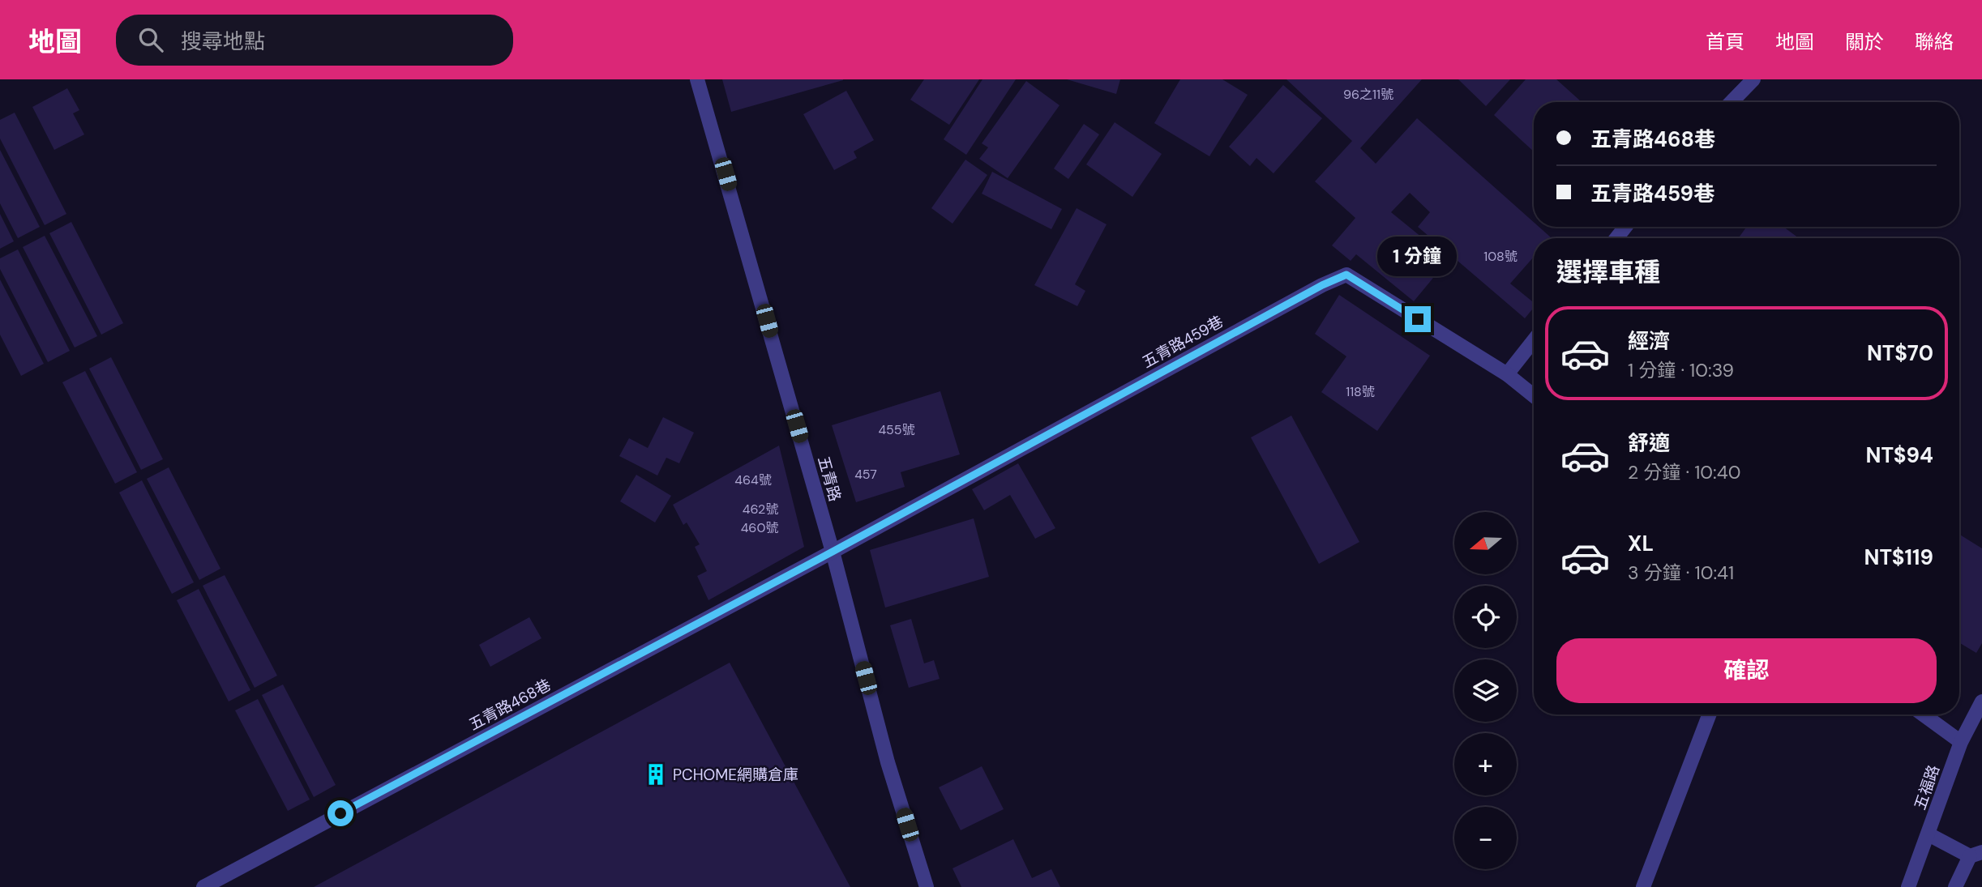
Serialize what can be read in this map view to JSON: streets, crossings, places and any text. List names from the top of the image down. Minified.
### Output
{"streets":{"street":["五青路459巷","五青路","五青路468巷","五福路"]},"crossings":[["五青路459巷","五青路"],["五青路459巷","五青路468巷"],["五青路","五青路468巷"]],"places":{"building":["PCHOME網購倉庫"]},"house_numbers":["96之11號","108號","118號","455號","457","464號","462號","460號"],"north":"left","page":{"header":"地圖","search":"搜尋地點","nav":["首頁","地圖","關於","聯絡"],"banner":["五青路468巷","五青路459巷"],"bubble":"1 分鐘","heading":"選擇車種","list":[{"name":"經濟","note":"1 分鐘 · 10:39","value":"NT$70"},{"name":"舒適","note":"2 分鐘 · 10:40","value":"NT$94"},{"name":"XL","note":"3 分鐘 · 10:41","value":"NT$119"}],"map_buttons":["+","−"],"buttons":"確認"}}
